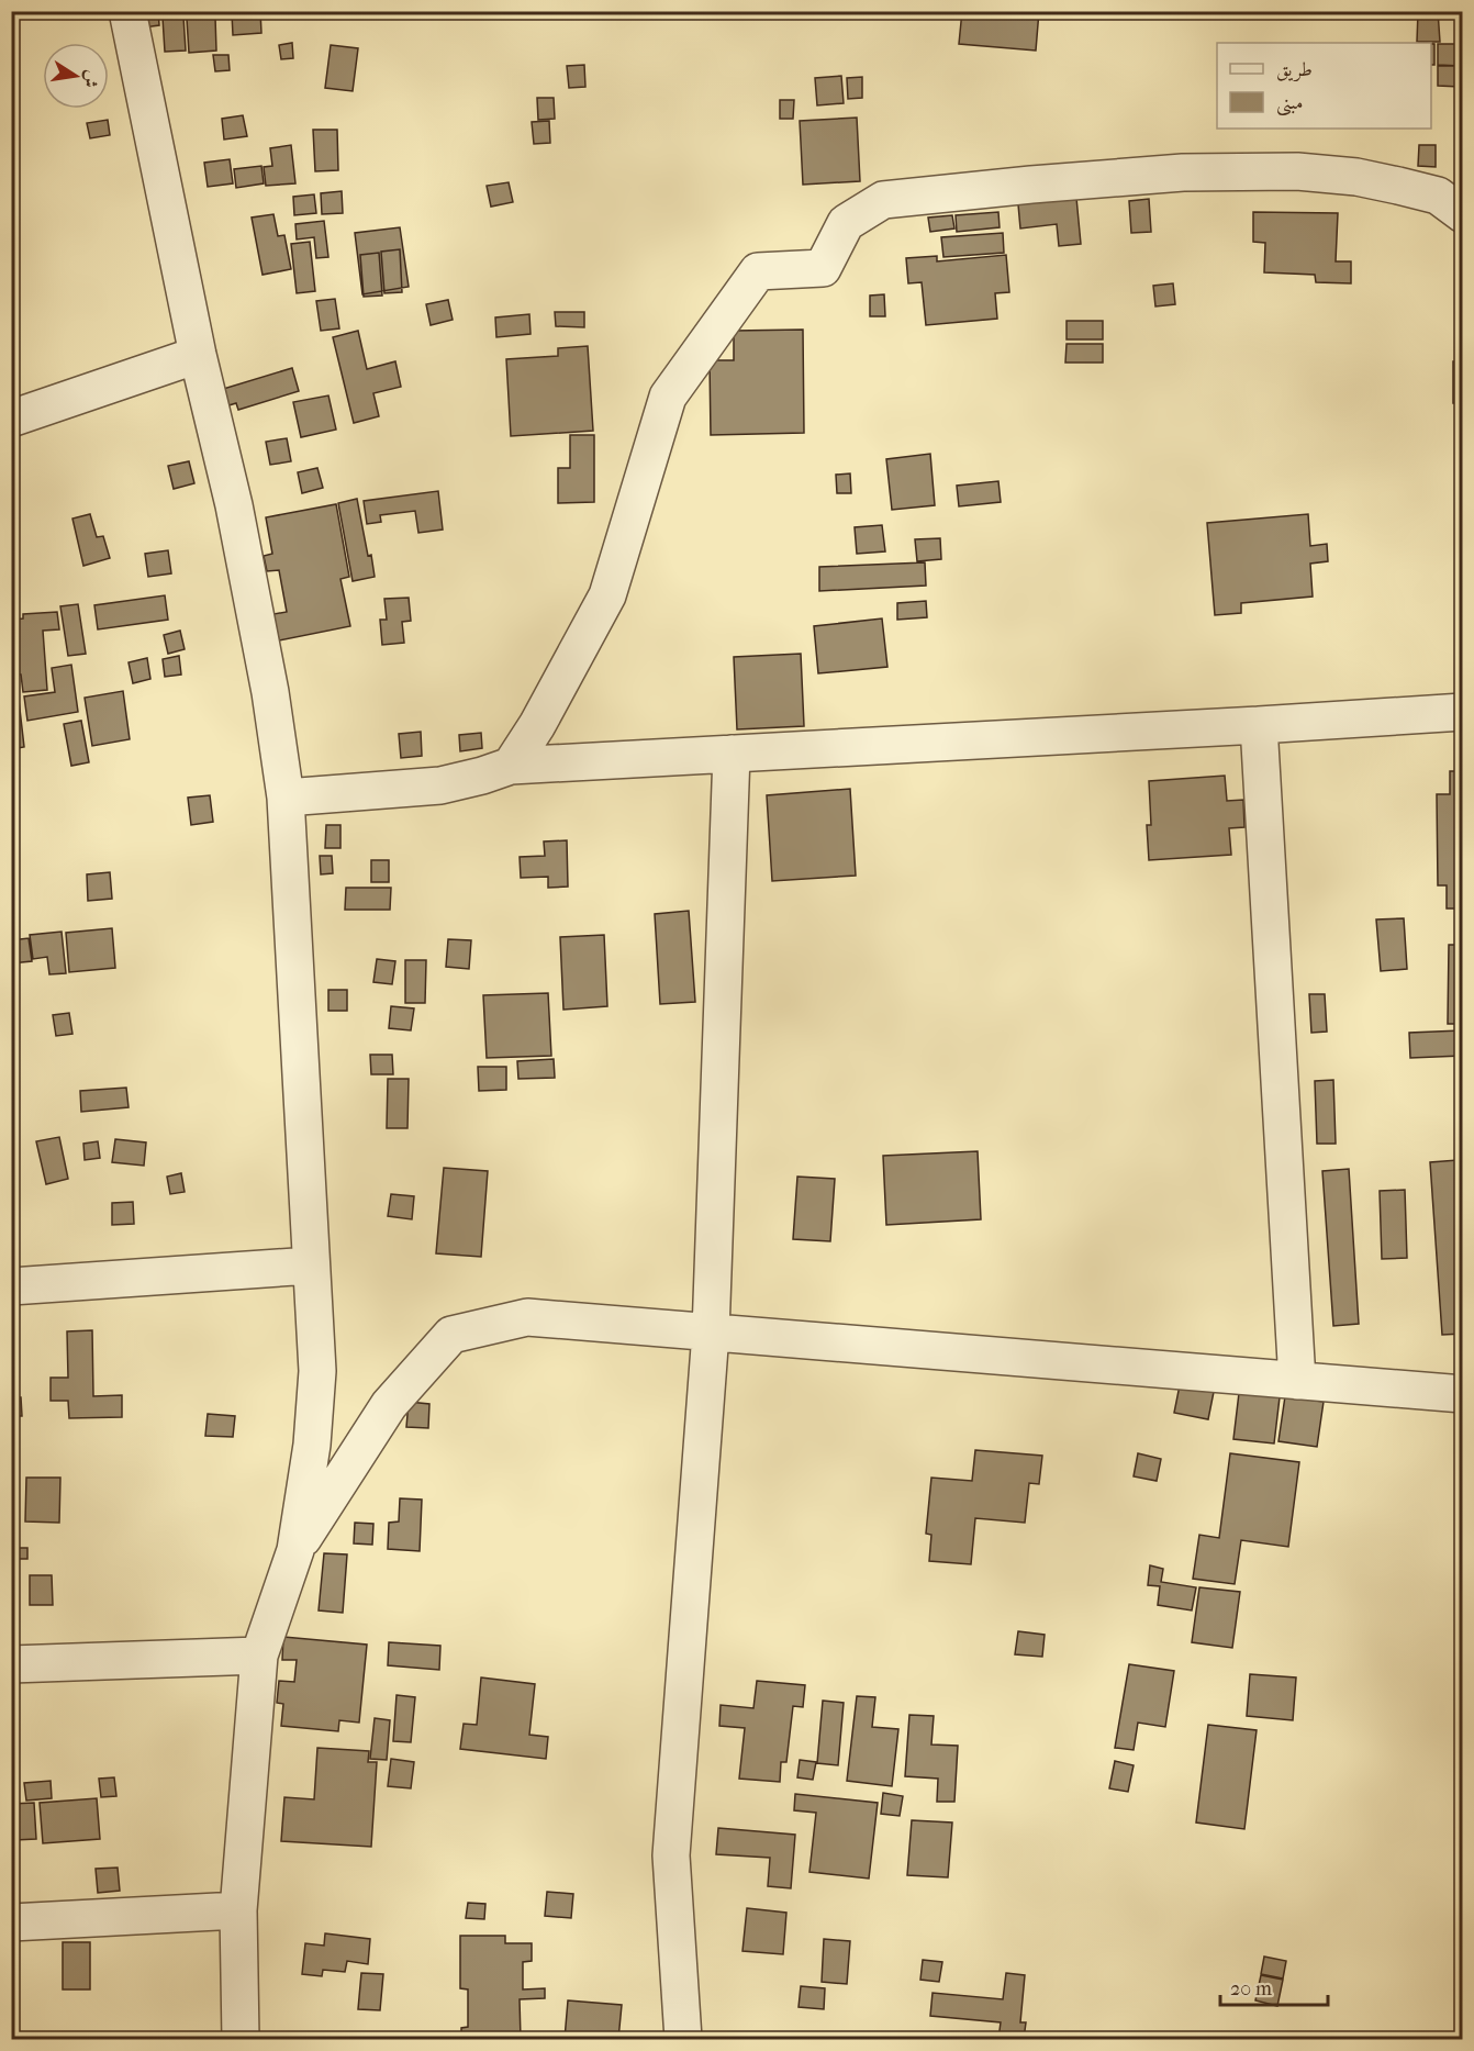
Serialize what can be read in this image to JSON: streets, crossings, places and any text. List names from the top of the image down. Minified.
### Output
{"legend":["طريق","مبنى"],"scale_bar":"20 m","north":"right"}
